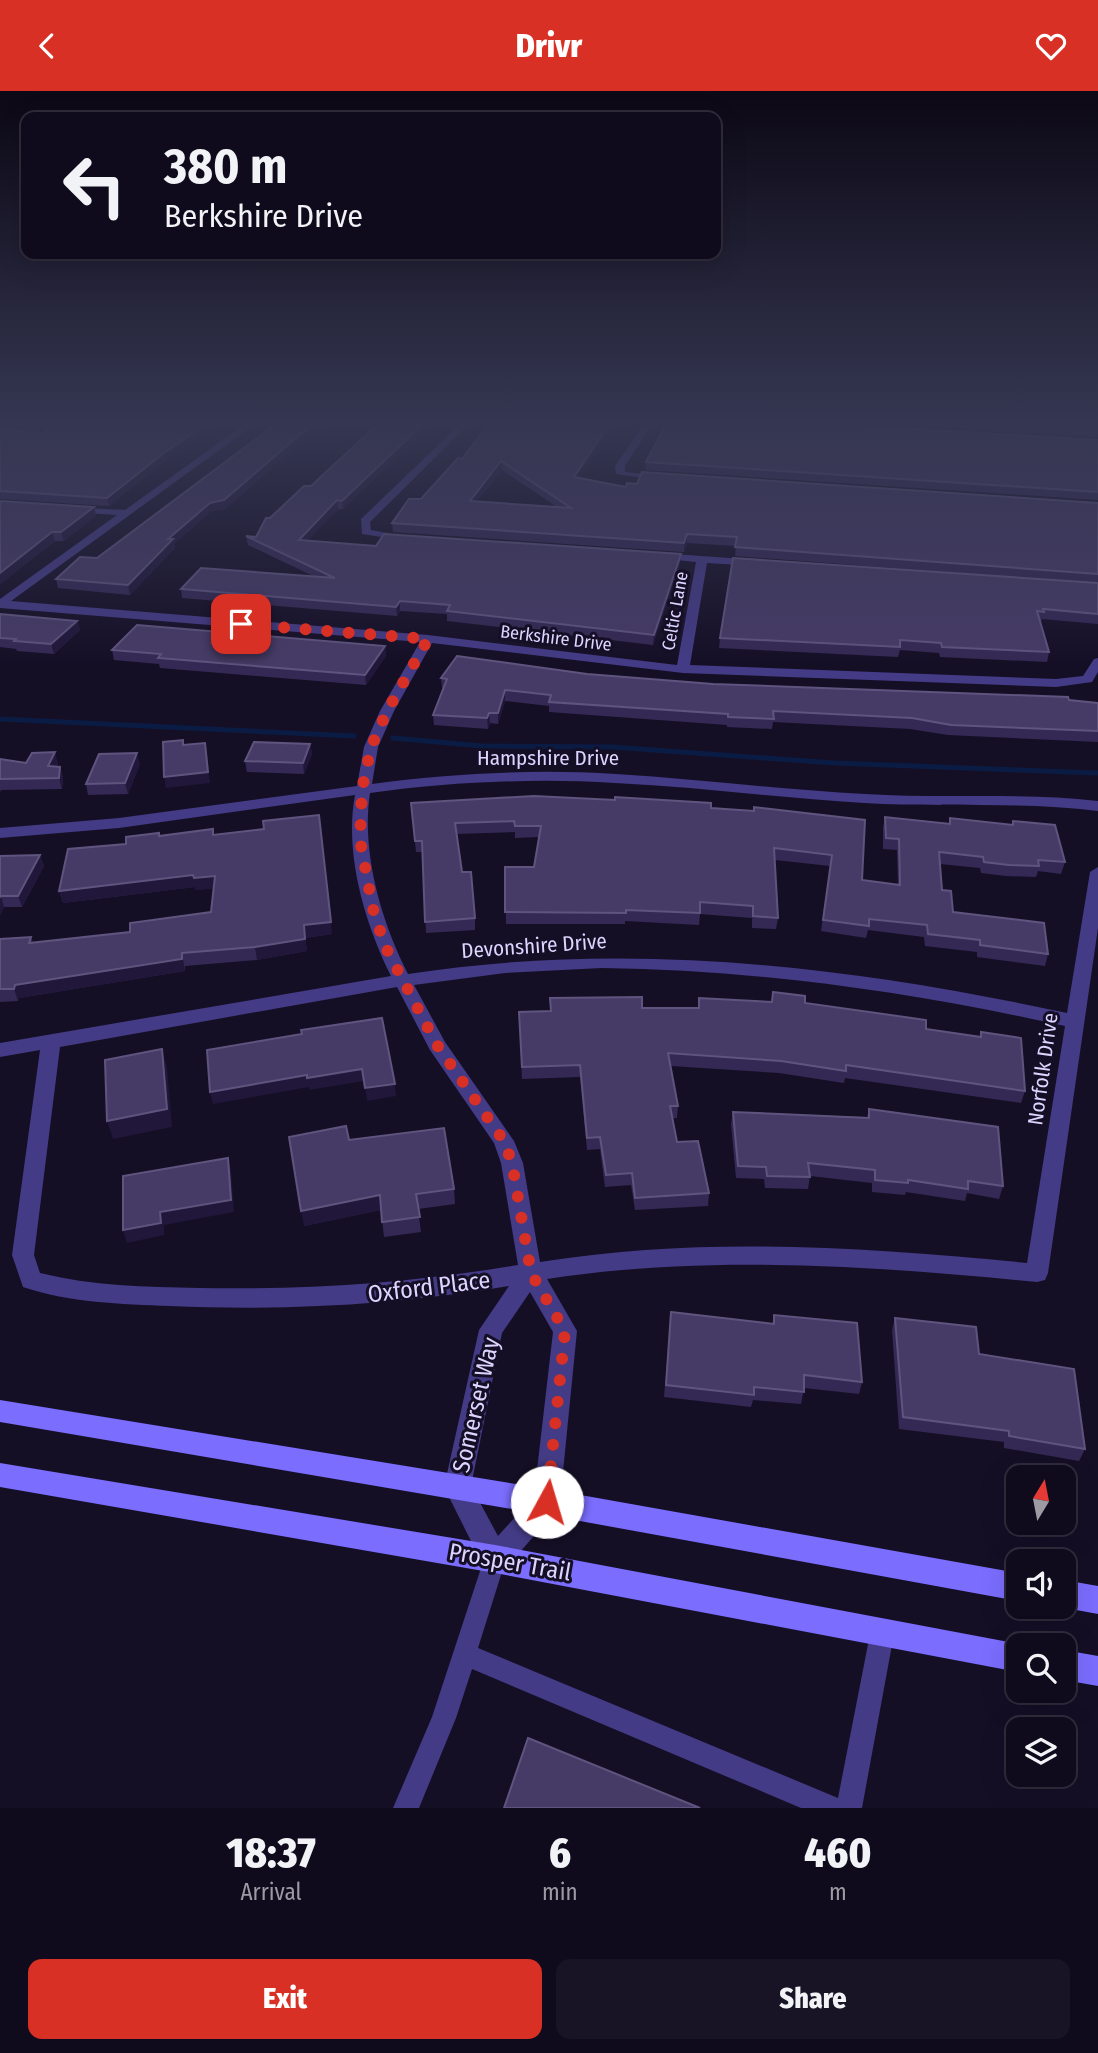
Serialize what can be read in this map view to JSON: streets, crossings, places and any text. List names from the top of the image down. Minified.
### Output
{"streets":{"main road":["Prosper Trail"],"street":["Celtic Lane","Berkshire Drive","Hampshire Drive","Devonshire Drive","Norfolk Drive","Oxford Place","Somerset Way"]},"crossings":[["Celtic Lane","Berkshire Drive"],["Devonshire Drive","Norfolk Drive"],["Devonshire Drive","Oxford Place"],["Norfolk Drive","Oxford Place"],["Oxford Place","Somerset Way"],["Somerset Way","Prosper Trail"]],"north":"top","page":{"header":"Drivr","turn":["380 m","Berkshire Drive"],"eta":["18:37","Arrival","6","min","460","m"],"buttons":["Exit","Share"]}}
